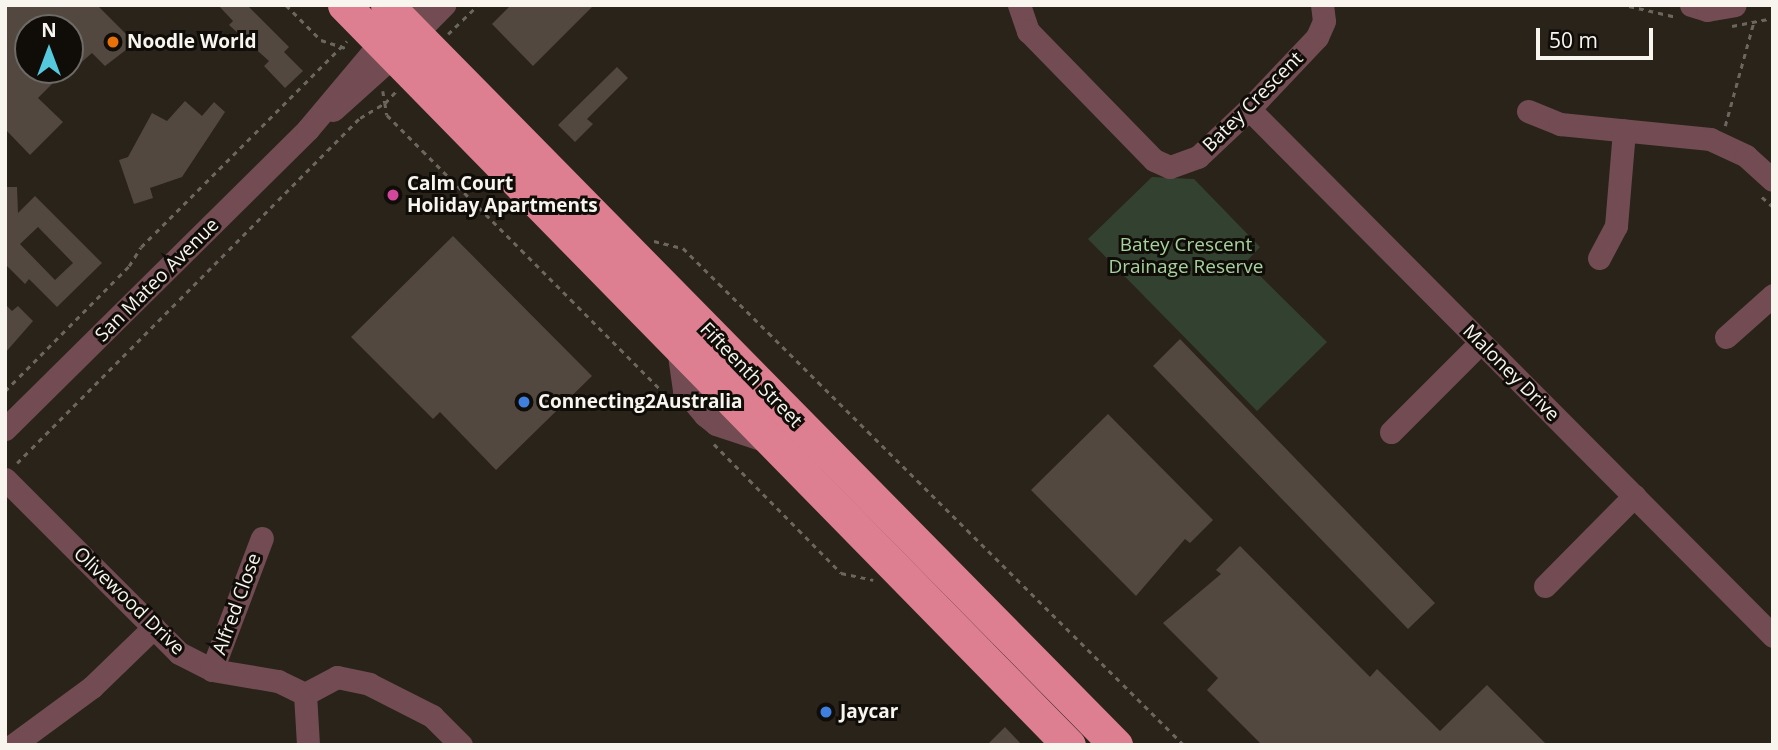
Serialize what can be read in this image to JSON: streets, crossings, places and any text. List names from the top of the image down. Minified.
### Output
{"streets":{"highway":["Fifteenth Street"],"street":["Batey Crescent","San Mateo Avenue","Maloney Drive","Olivewood Drive","Alfred Close"]},"crossings":[["Batey Crescent","Maloney Drive"],["San Mateo Avenue","Fifteenth Street"],["Olivewood Drive","Alfred Close"]],"parks":["Batey Crescent Drainage Reserve"],"places":["Noodle World","Calm Court Holiday Apartments","Connecting2Australia","Jaycar"],"scale_bar":"50 m","north":"top"}
